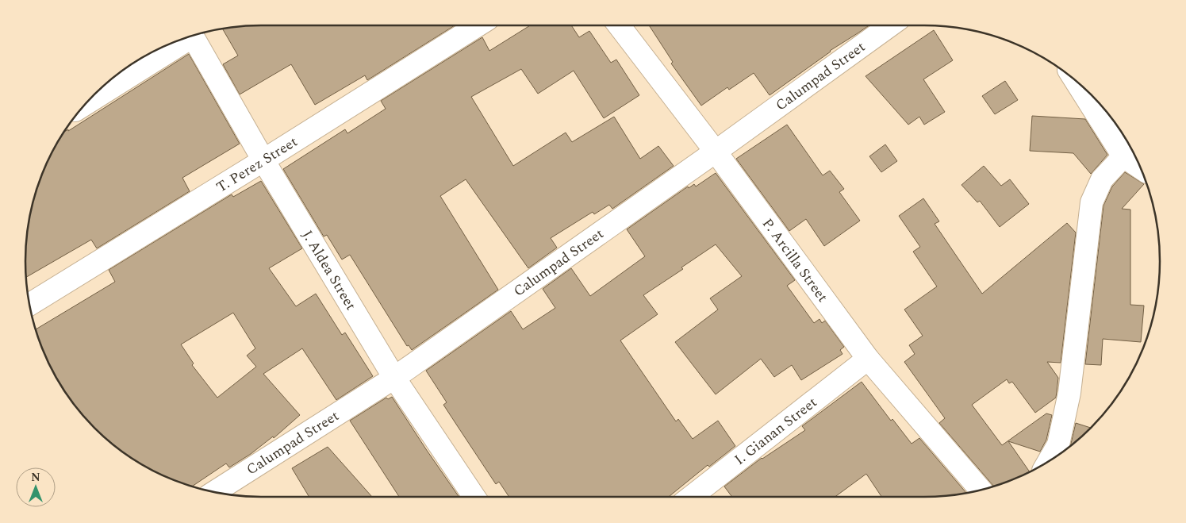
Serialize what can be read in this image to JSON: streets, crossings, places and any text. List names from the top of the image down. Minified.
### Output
{"streets":{"street":["Calumpad Street","T. Perez Street","P. Arcilla Street","J. Aldea Street","I. Gianan Street"]},"crossings":[["Calumpad Street","P. Arcilla Street"],["Calumpad Street","J. Aldea Street"],["T. Perez Street","J. Aldea Street"],["P. Arcilla Street","I. Gianan Street"]],"north":"top"}
